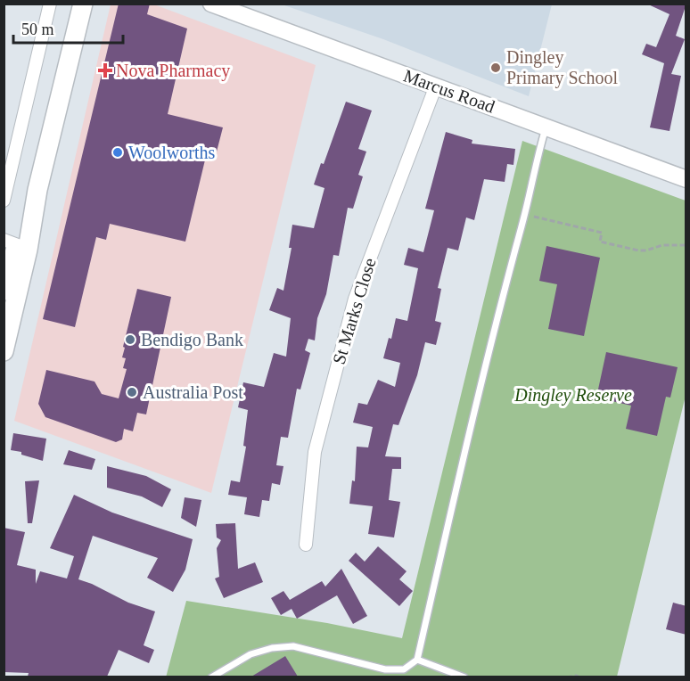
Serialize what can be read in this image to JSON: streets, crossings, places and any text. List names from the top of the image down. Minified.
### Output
{"streets":{"main road":["Marcus Road"],"street":["St Marks Close"]},"crossings":[["Marcus Road","St Marks Close"]],"parks":["Dingley Reserve"],"places":{"other":["Dingley Primary School","Woolworths","Bendigo Bank","Australia Post"],"health":["Nova Pharmacy"]},"scale_bar":"50 m"}
